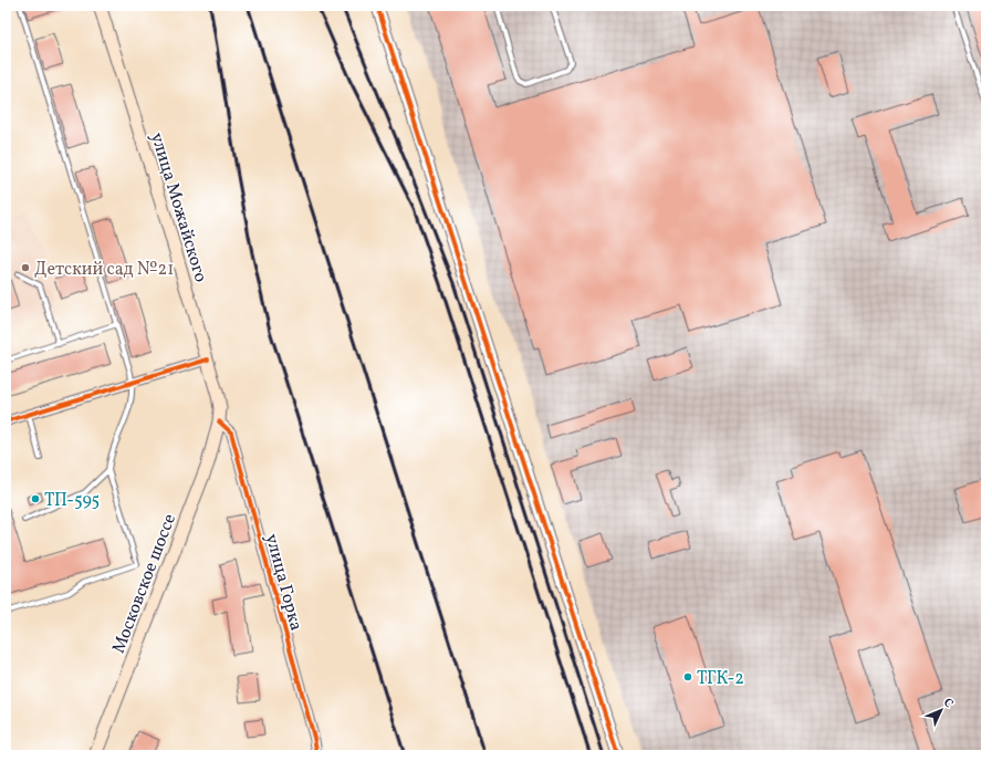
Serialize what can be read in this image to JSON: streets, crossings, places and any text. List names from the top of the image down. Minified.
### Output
{"streets":{"main road":["улица Можайского","Московское шоссе"],"street":["улица Горка"]},"crossings":[["улица Можайского","улица Горка"],["улица Можайского","Московское шоссе"],["улица Горка","Московское шоссе"]],"places":["Детский сад №21","ТП-595","ТГК-2"],"north":"top right"}
